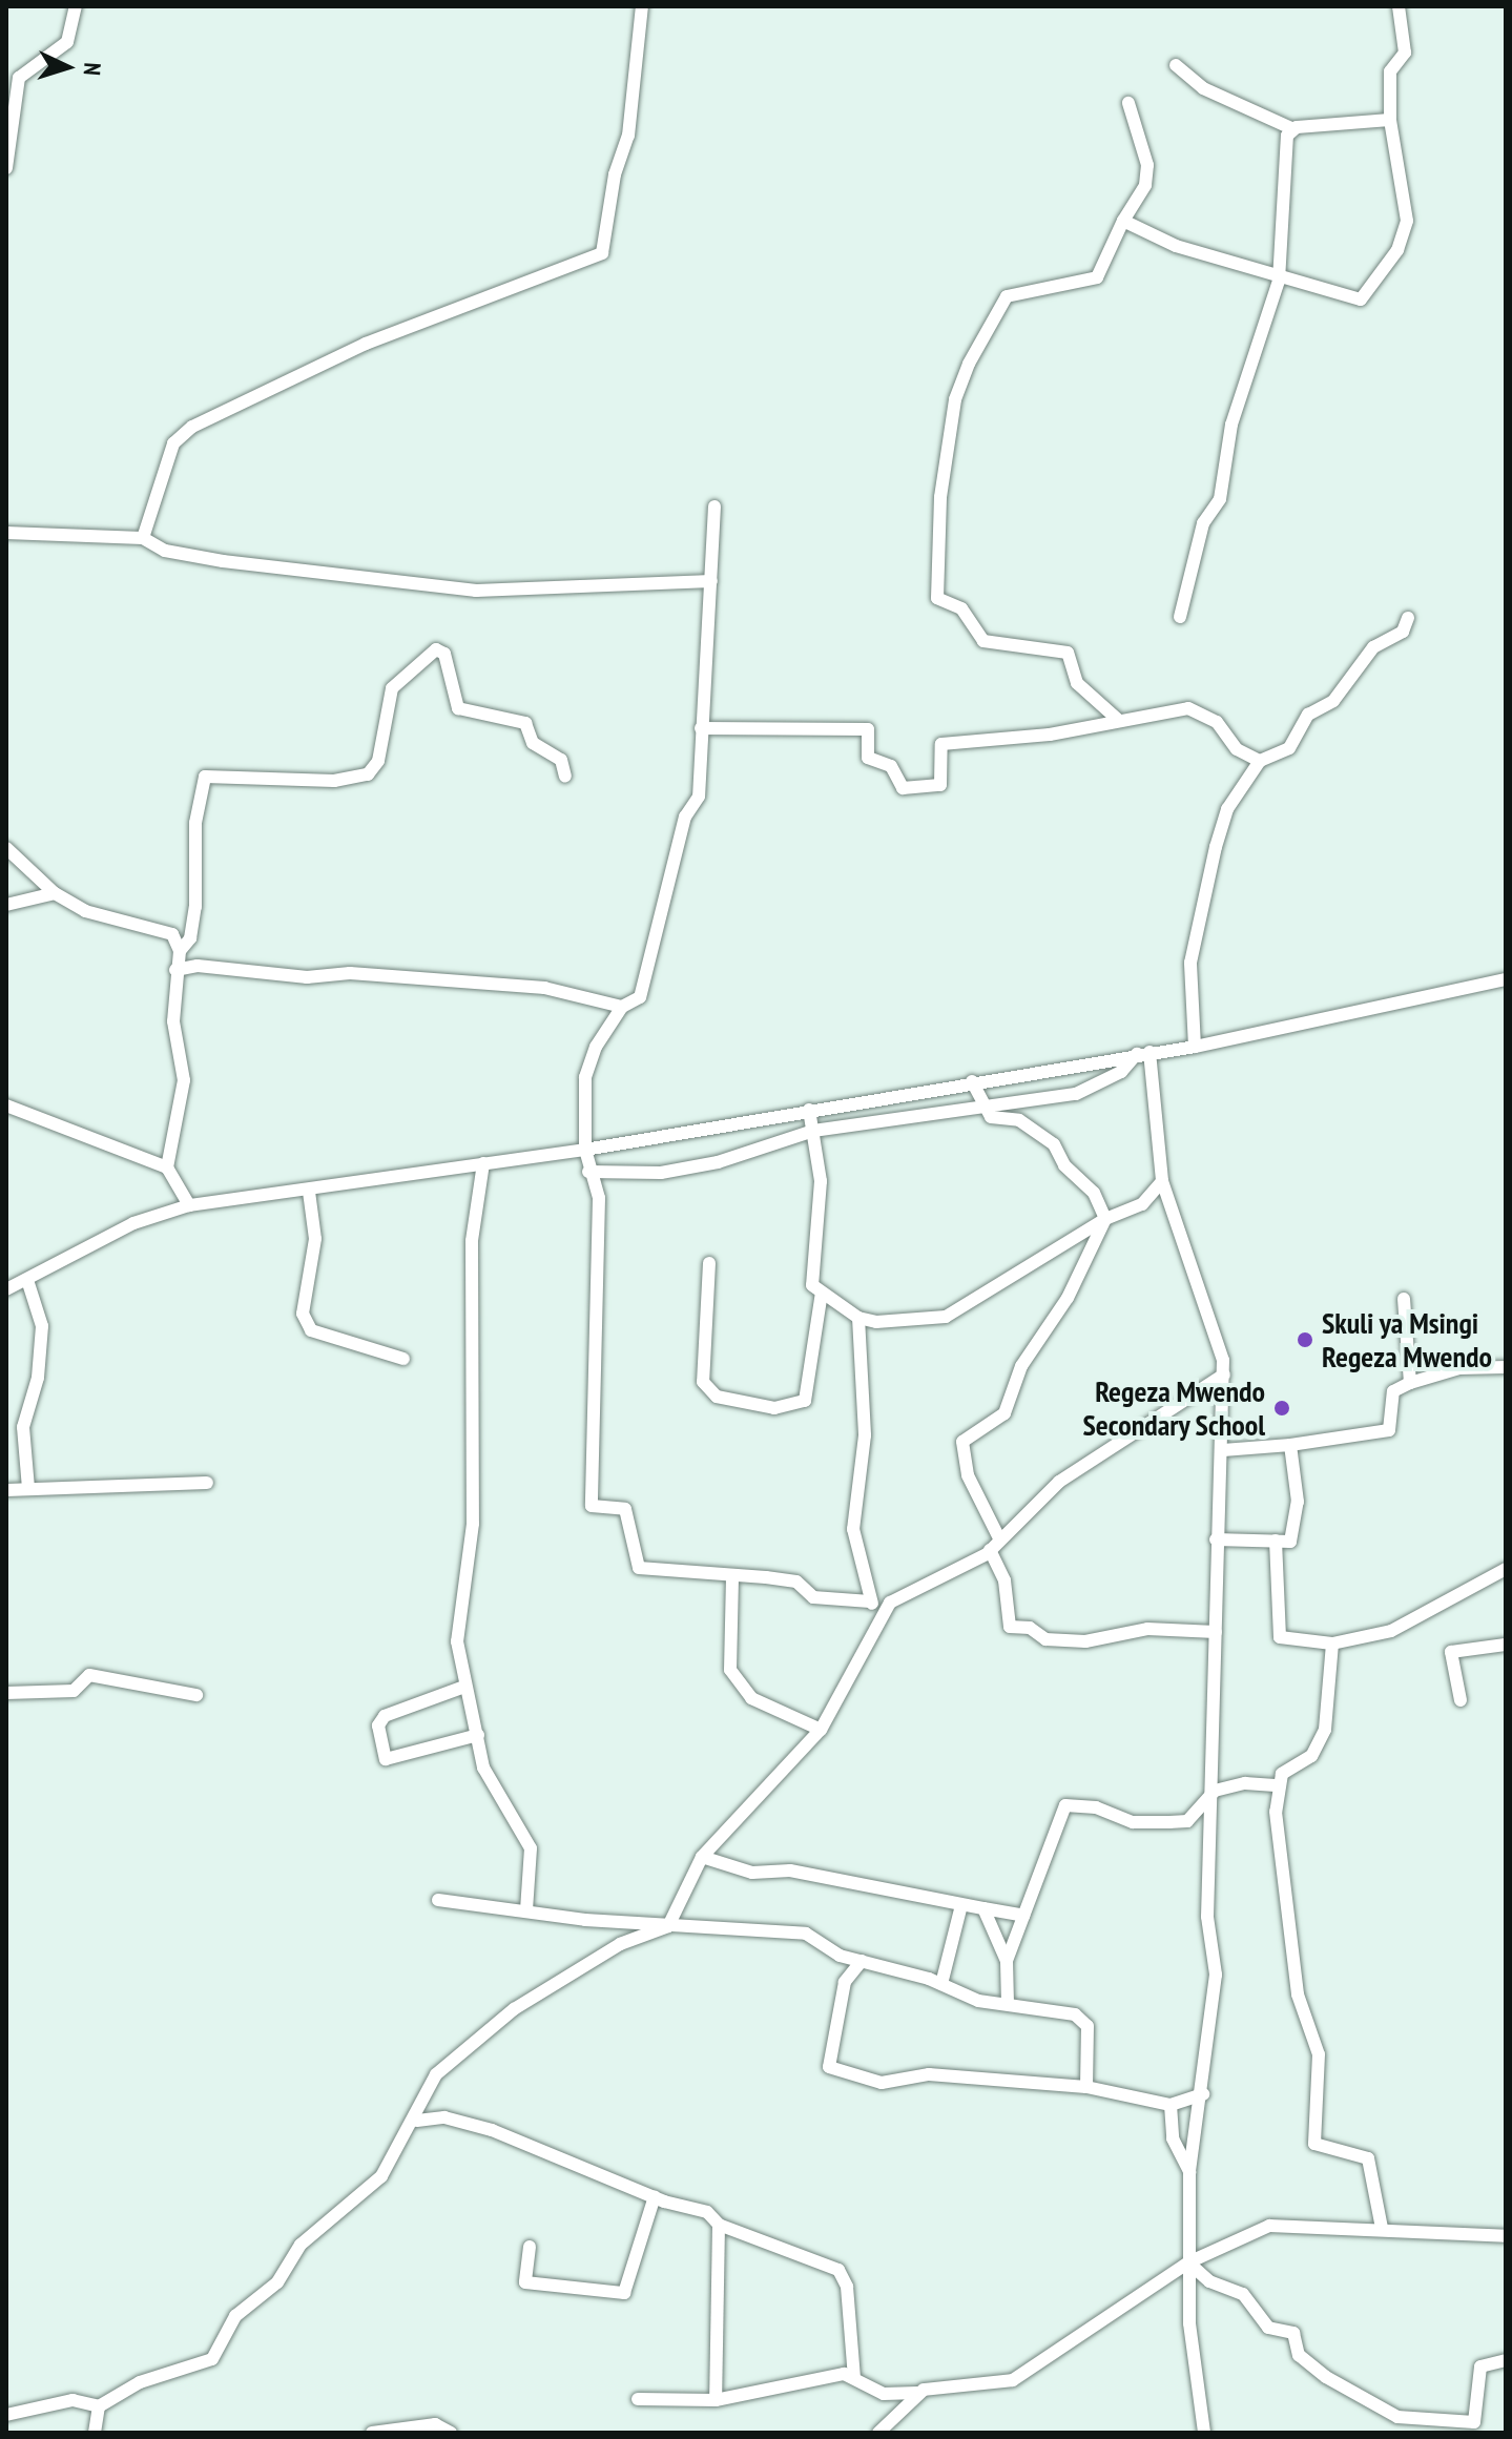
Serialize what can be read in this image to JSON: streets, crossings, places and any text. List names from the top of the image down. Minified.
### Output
{"places":["Skuli ya Msingi Regeza Mwendo","Regeza Mwendo Secondary School"],"north":"right"}
